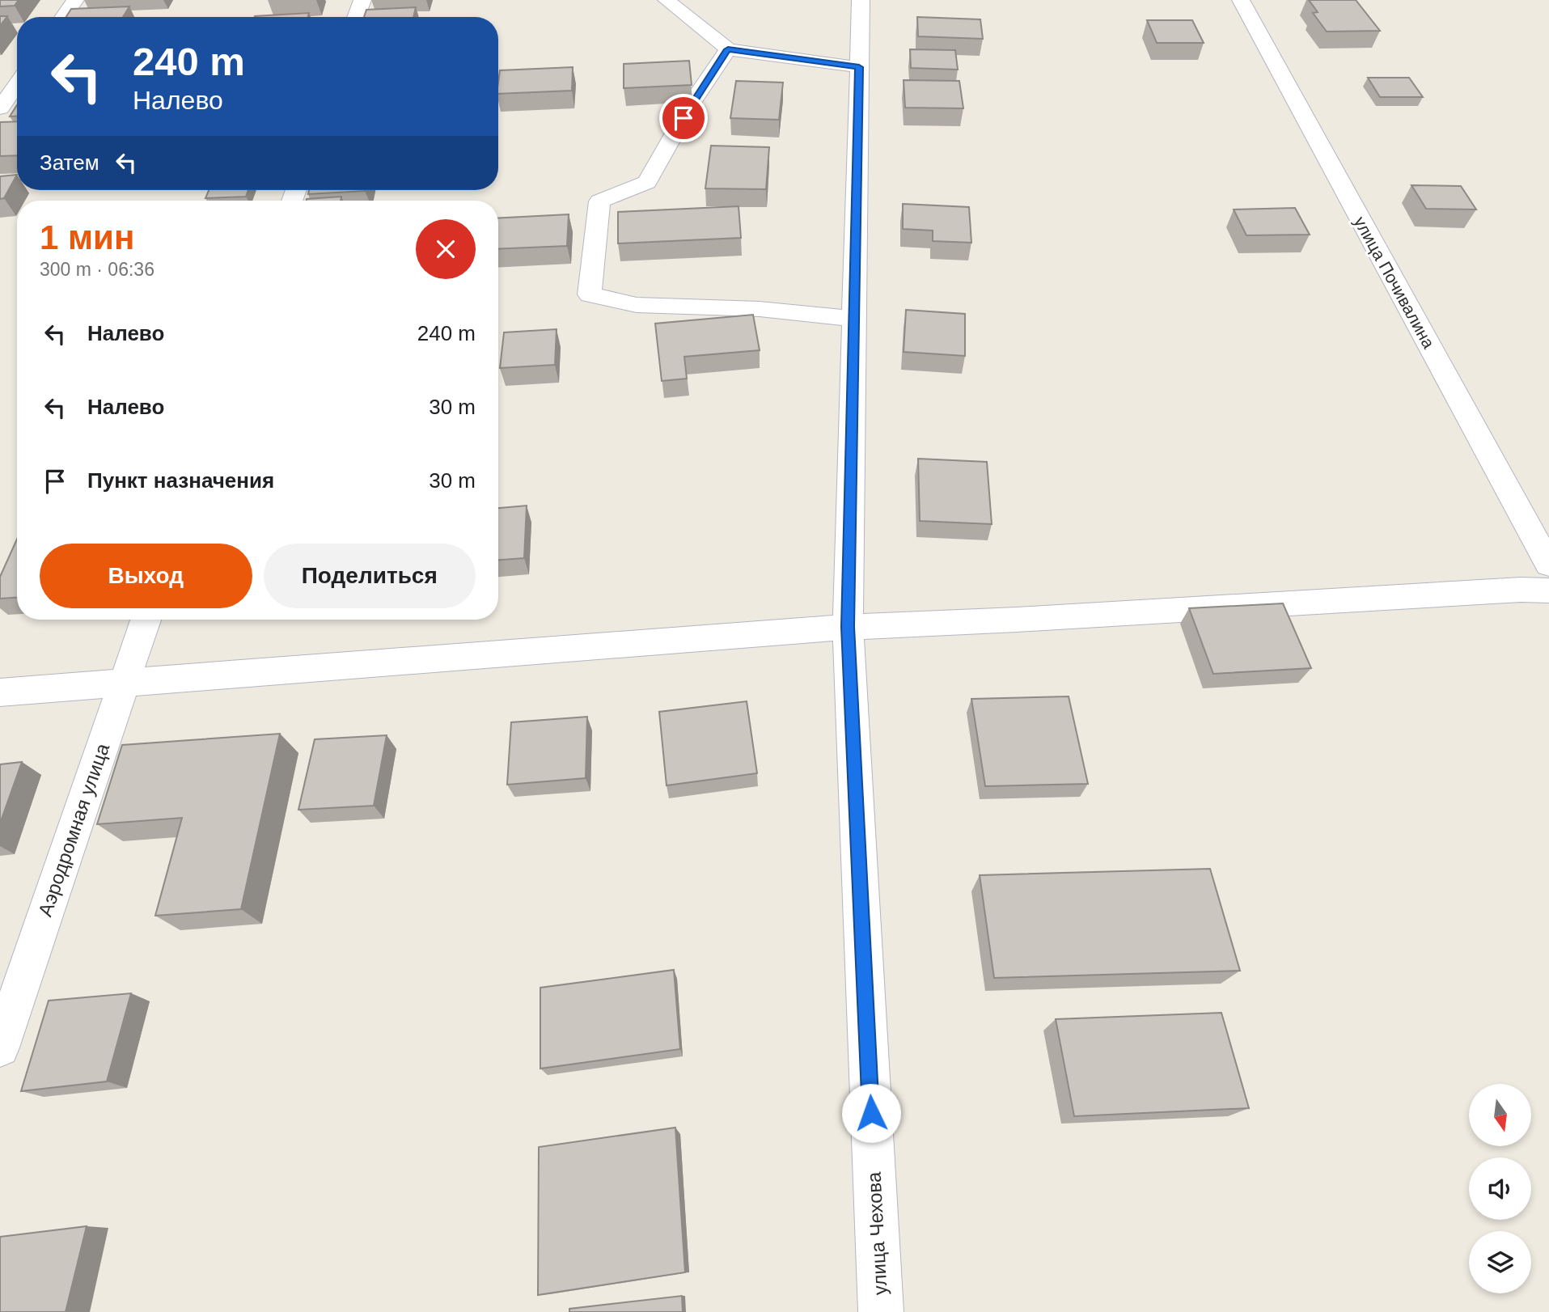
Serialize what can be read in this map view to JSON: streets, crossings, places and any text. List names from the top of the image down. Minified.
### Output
{"streets":{"street":["улица Почивалина","Аэродромная улица","улица Чехова"]},"north":"bottom","page":{"turn":["240 m","Налево"],"then":"Затем","heading":["1 мин","300 m · 06:36"],"list":[{"name":"Налево","value":"240 m"},{"name":"Налево","value":"30 m"},{"name":"Пункт назначения","value":"30 m"}],"buttons":["Выход","Поделиться"]}}
